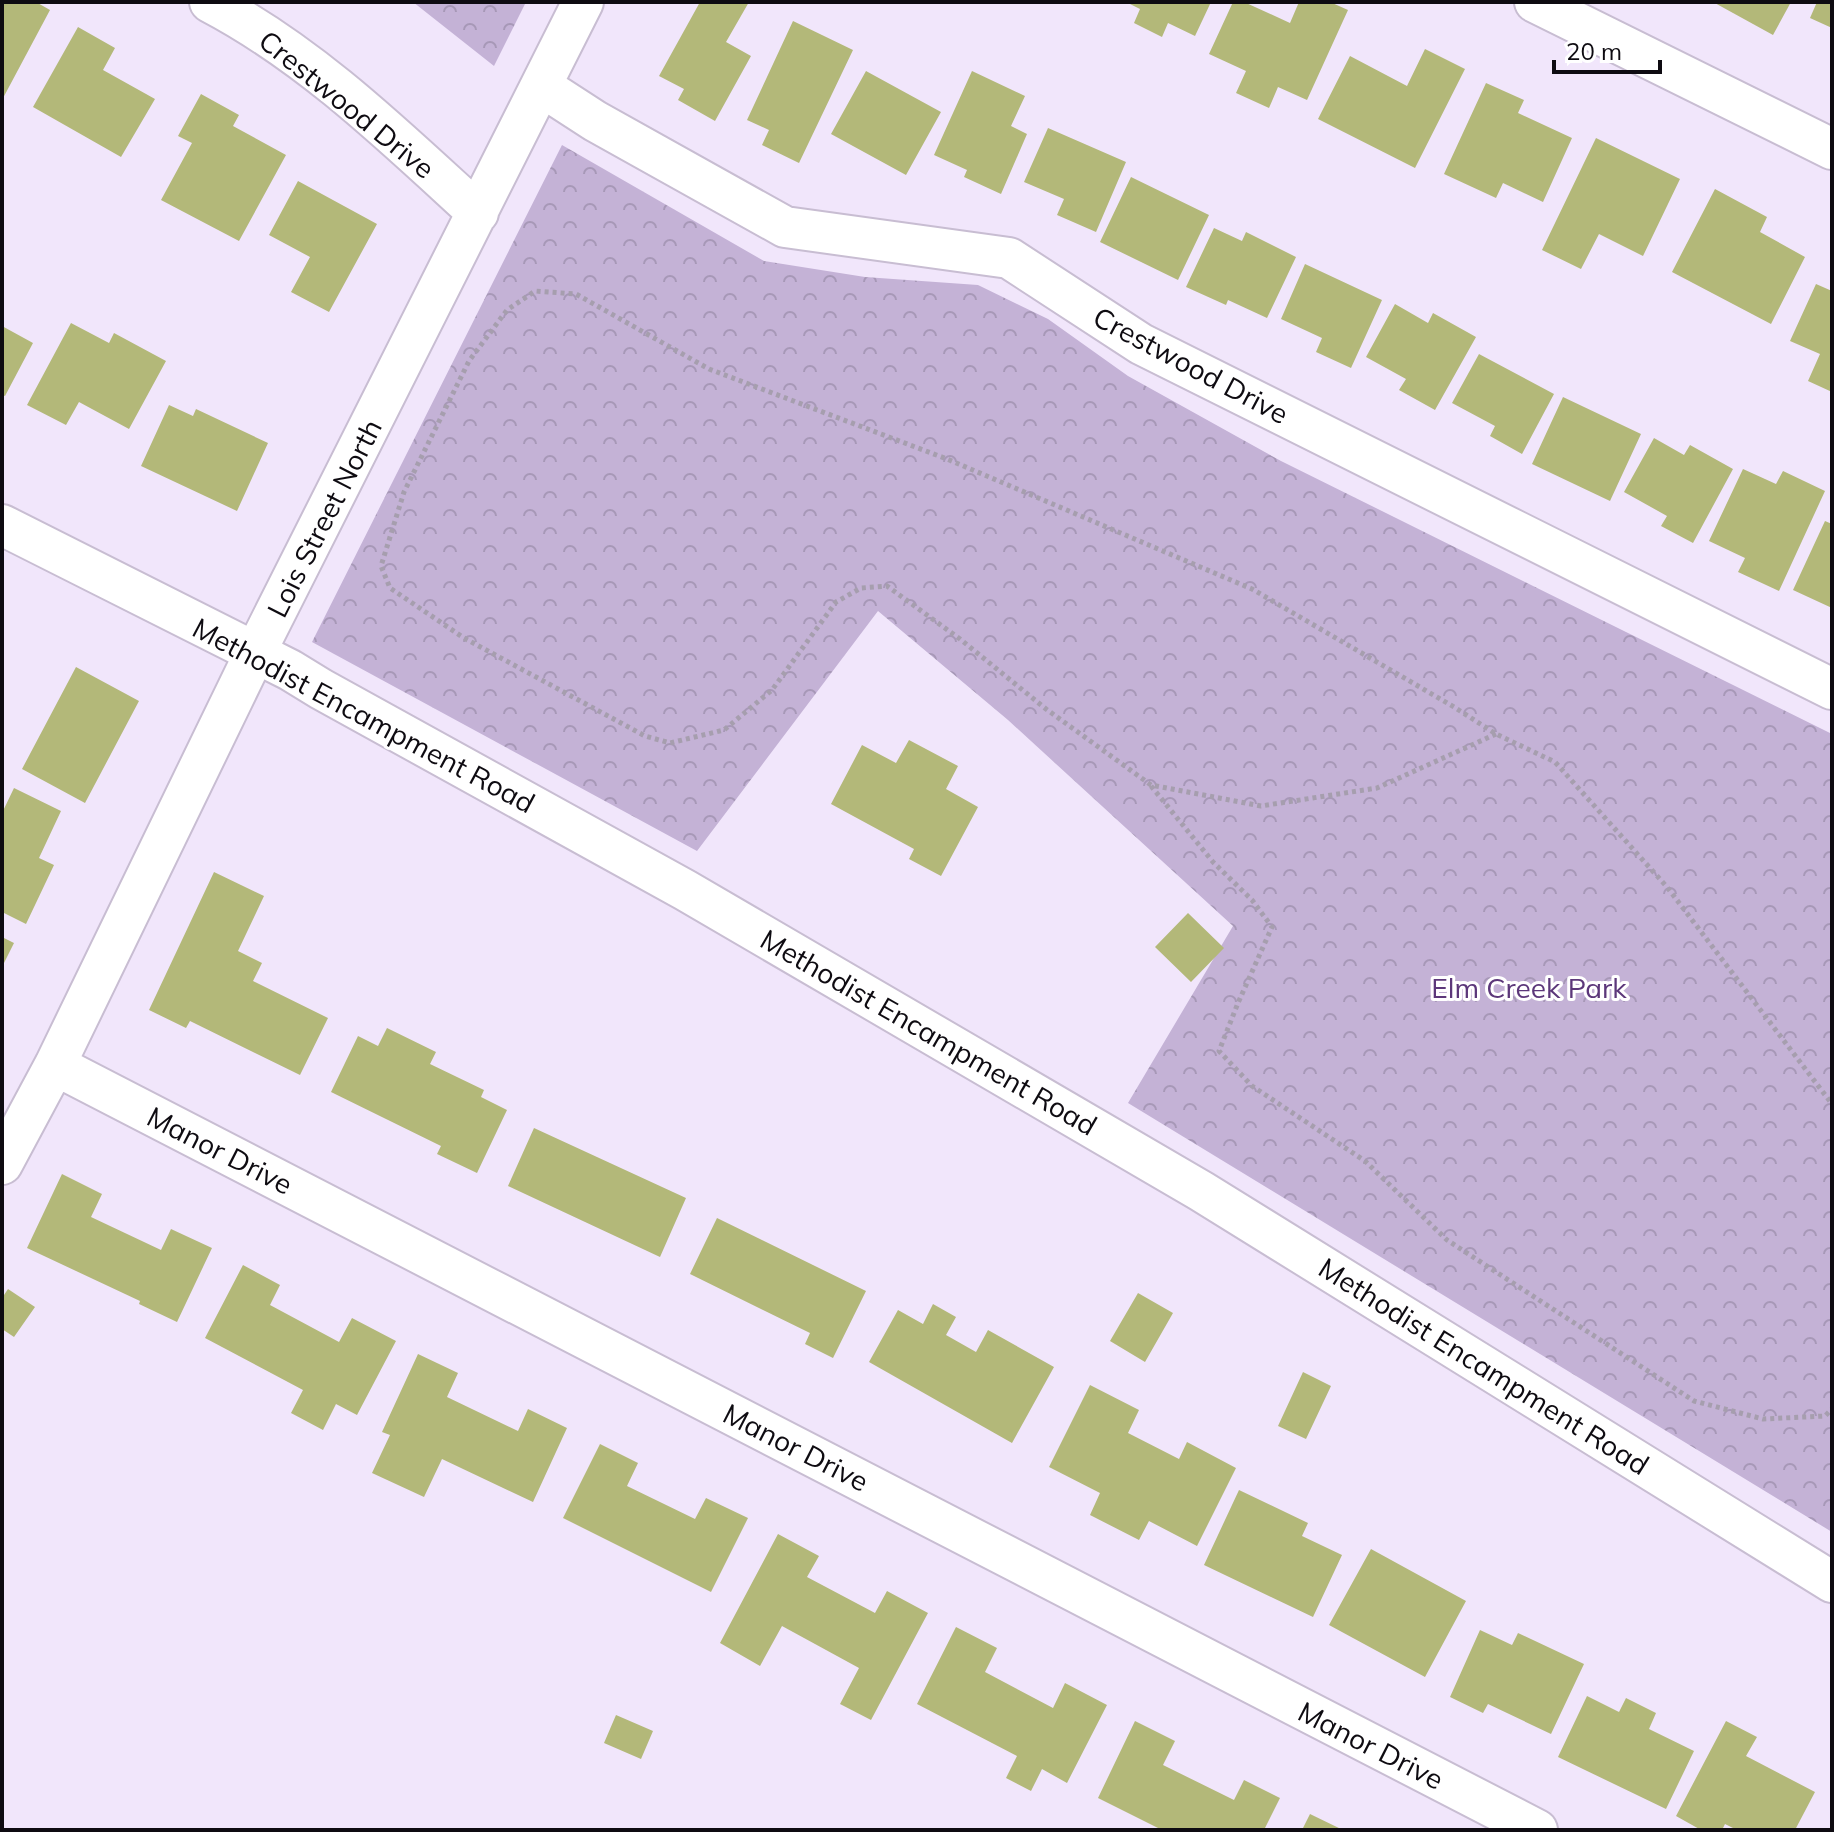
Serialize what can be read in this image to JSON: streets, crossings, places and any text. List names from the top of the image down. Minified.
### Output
{"streets":{"street":["Crestwood Drive","Lois Street North","Methodist Encampment Road","Manor Drive"]},"crossings":[["Crestwood Drive","Lois Street North"],["Lois Street North","Methodist Encampment Road"],["Lois Street North","Manor Drive"]],"parks":["Elm Creek Park"],"scale_bar":"20 m"}
